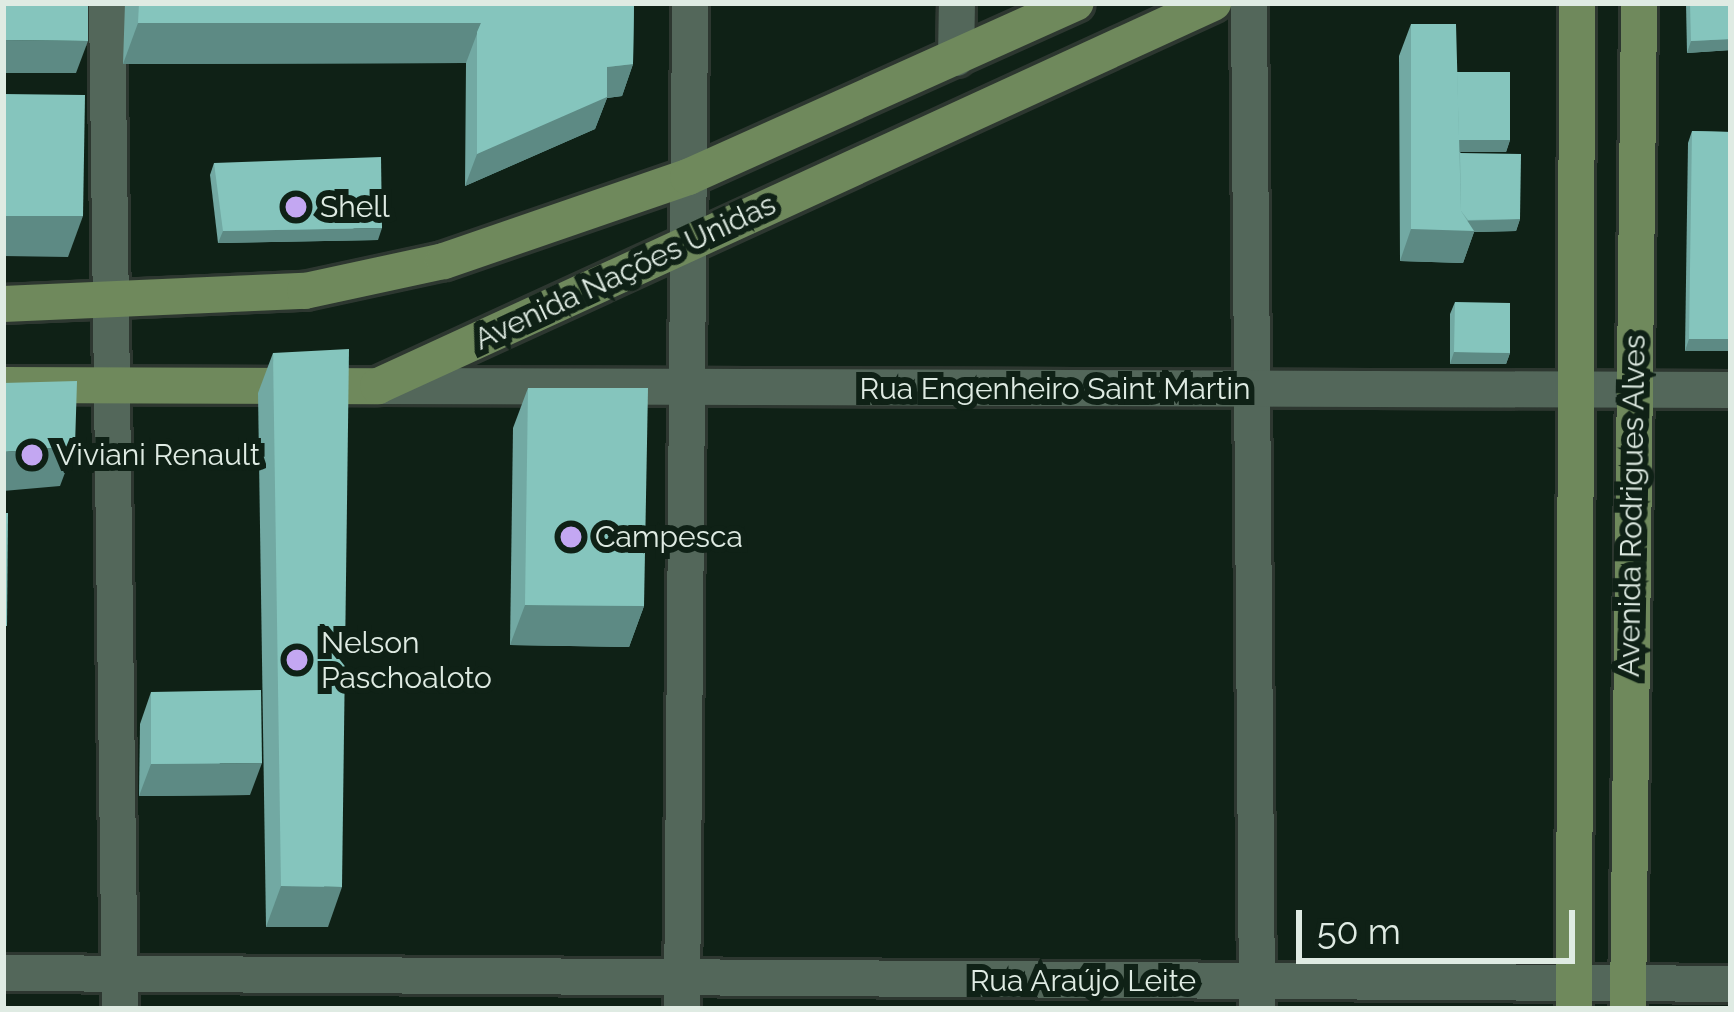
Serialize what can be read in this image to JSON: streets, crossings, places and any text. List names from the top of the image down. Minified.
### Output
{"streets":{"main road":["Avenida Nações Unidas","Avenida Rodrigues Alves"],"street":["Rua Engenheiro Saint Martin","Rua Araújo Leite"]},"crossings":[["Avenida Nações Unidas","Rua Engenheiro Saint Martin"],["Rua Engenheiro Saint Martin","Avenida Rodrigues Alves"],["Avenida Rodrigues Alves","Rua Araújo Leite"]],"places":["Shell","Viviani Renault","Campesca","Nelson Paschoaloto"],"scale_bar":"50 m"}
